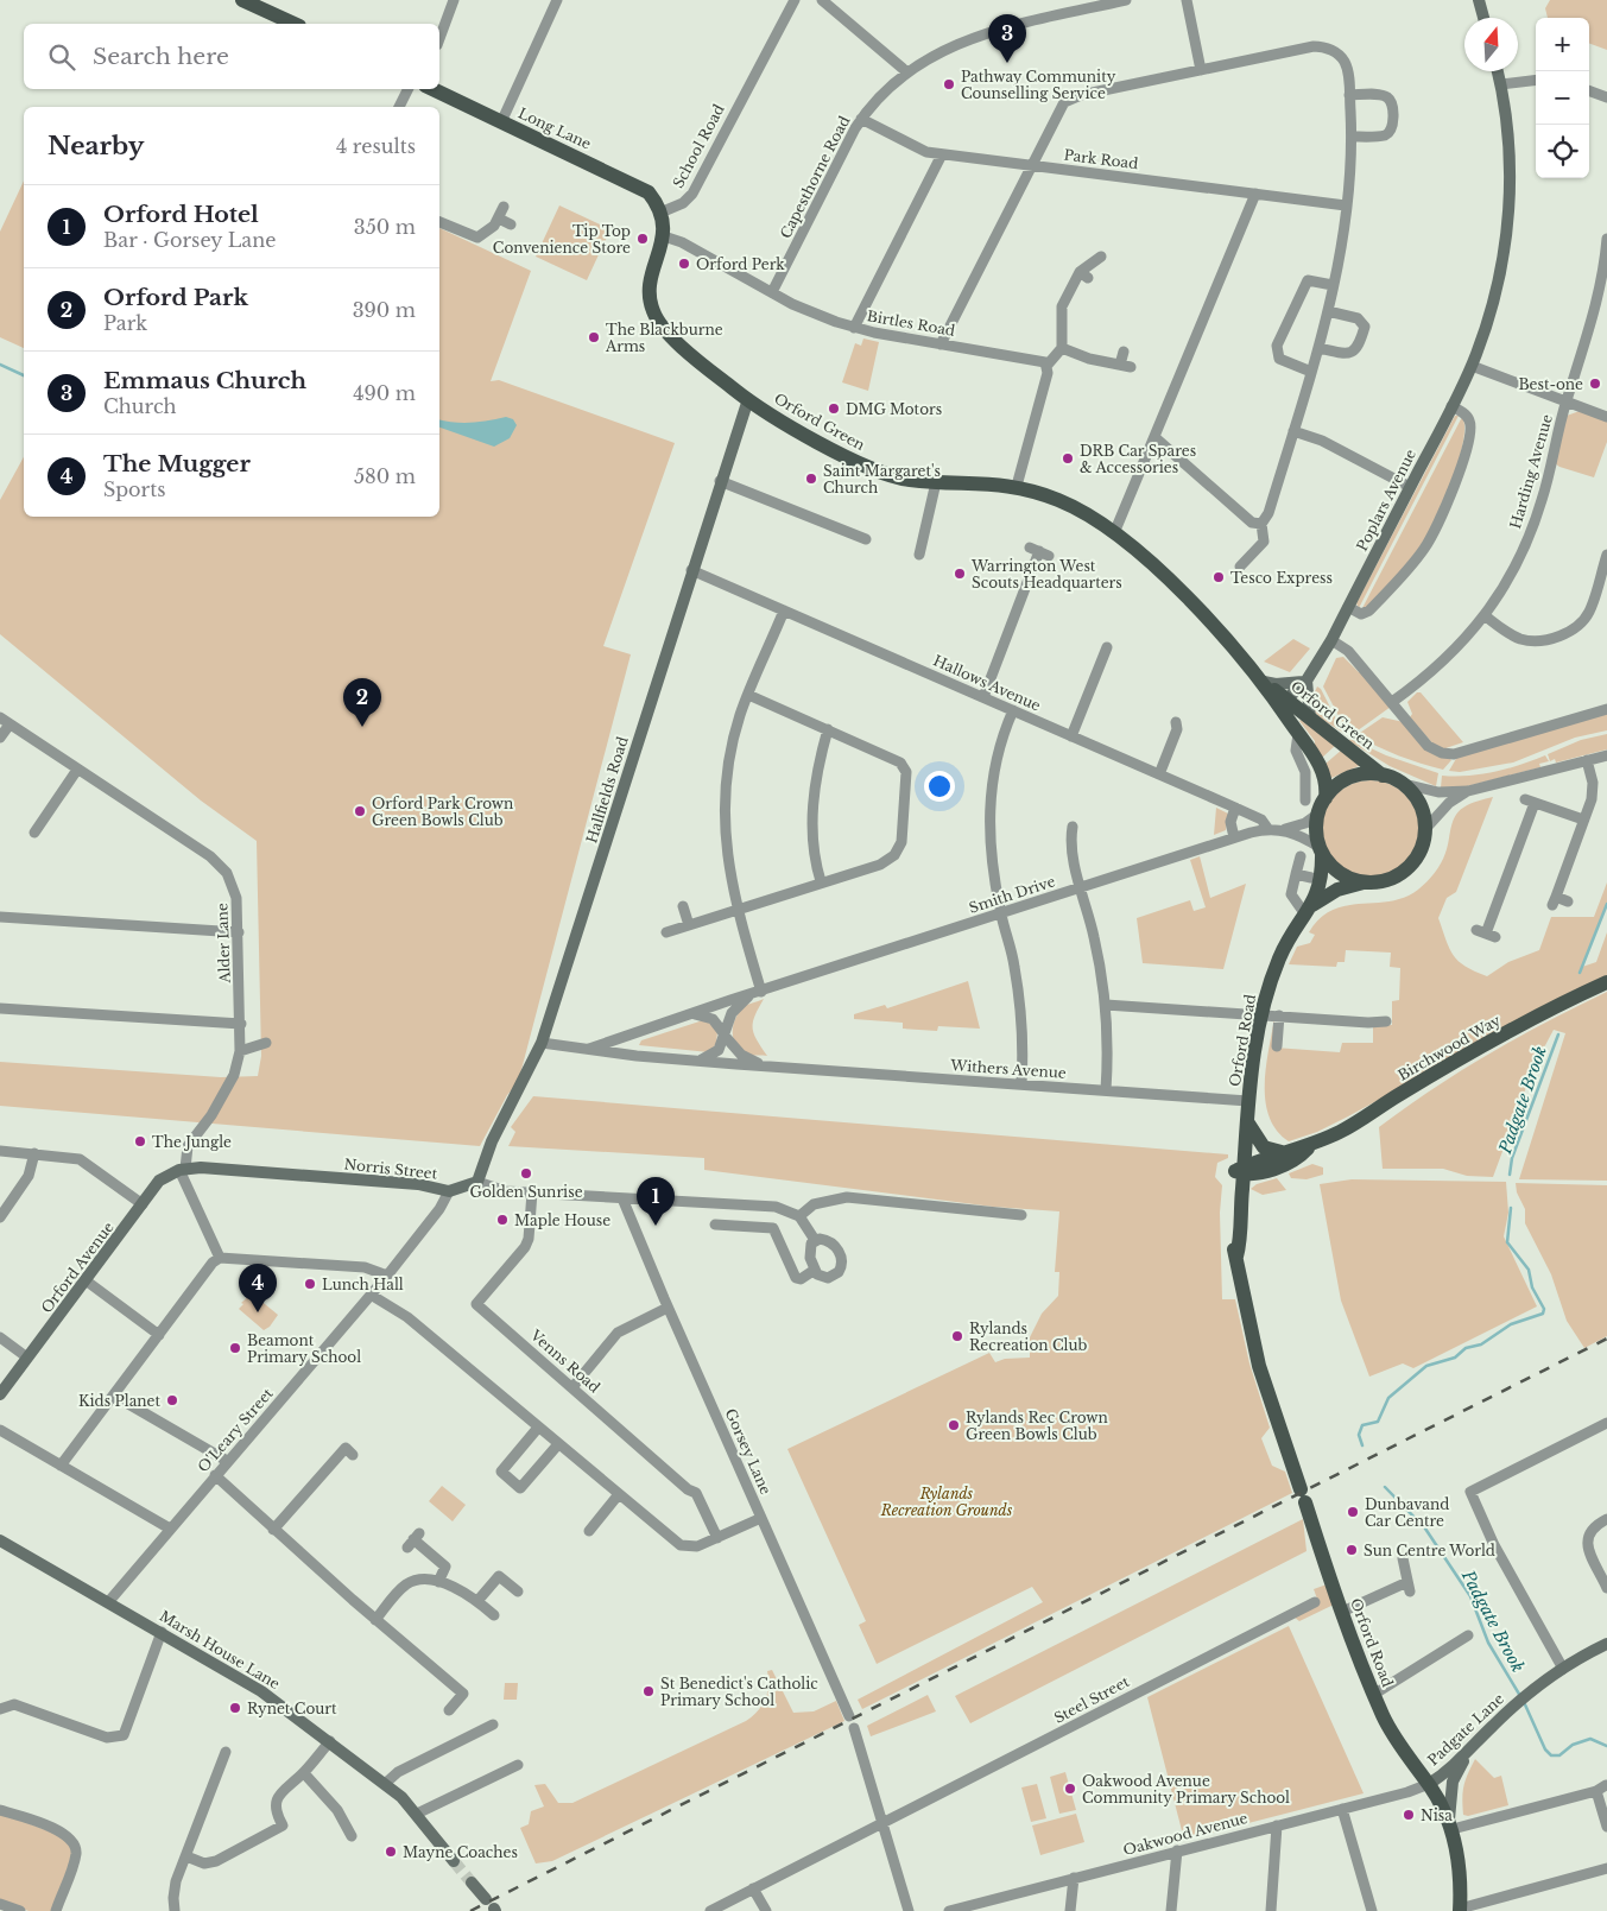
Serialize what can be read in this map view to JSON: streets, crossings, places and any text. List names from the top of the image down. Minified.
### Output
{"streets":{"main road":["Long Lane","Orford Green","Orford Road","Birchwood Way","Padgate Lane"],"street":["School Road","Park Road","Capesthorne Road","Birtles Road","Harding Avenue","Poplars Avenue","Hallows Avenue","Hallfields Road","Smith Drive","Alder Lane","Withers Avenue","Norris Street","Orford Avenue","Venns Road","O'Leary Street","Gorsey Lane","Marsh House Lane","Steel Street","Oakwood Avenue"]},"crossings":[["Long Lane","School Road"],["Park Road","Capesthorne Road"],["Capesthorne Road","Birtles Road"],["Birtles Road","Orford Green"],["Orford Green","Poplars Avenue"],["Orford Green","Hallfields Road"],["Orford Green","Smith Drive"],["Orford Green","Orford Road"],["Hallows Avenue","Hallfields Road"],["Hallows Avenue","Smith Drive"],["Hallfields Road","Withers Avenue"],["Hallfields Road","Norris Street"],["Smith Drive","Orford Road"],["Smith Drive","Withers Avenue"],["Alder Lane","Norris Street"],["Alder Lane","Orford Avenue"],["Orford Road","Birchwood Way"],["Orford Road","Withers Avenue"],["Orford Road","Padgate Lane"],["Orford Road","Oakwood Avenue"],["Norris Street","Orford Avenue"],["Norris Street","O'Leary Street"],["O'Leary Street","Marsh House Lane"],["Padgate Lane","Oakwood Avenue"]],"water":["Padgate Brook"],"parks":["Rylands Recreation Grounds"],"places":["Pathway Community Counselling Service","Tip Top Convenience Store","Orford Perk","The Blackburne Arms","Best-one","DMG Motors","DRB Car Spares & Accessories","Saint Margaret's Church","Warrington West Scouts Headquarters","Tesco Express","Orford Park Crown Green Bowls Club","The Jungle","Golden Sunrise","Maple House","Lunch Hall","Rylands Recreation Club","Beamont Primary School","Kids Planet","Rylands Rec Crown Green Bowls Club","Dunbavand Car Centre","Sun Centre World","St Benedict's Catholic Primary School","Rynet Court","Oakwood Avenue Community Primary School","Nisa","Mayne Coaches"],"north":"top","page":{"pins":["3","2","1","4"],"map_buttons":["+","−"],"search":"Search here","heading":["Nearby","4 results"],"list":[{"mark":"1","name":"Orford Hotel","note":"Bar · Gorsey Lane","value":"350 m"},{"mark":"2","name":"Orford Park","note":"Park","value":"390 m"},{"mark":"3","name":"Emmaus Church","note":"Church","value":"490 m"},{"mark":"4","name":"The Mugger","note":"Sports","value":"580 m"}]}}
